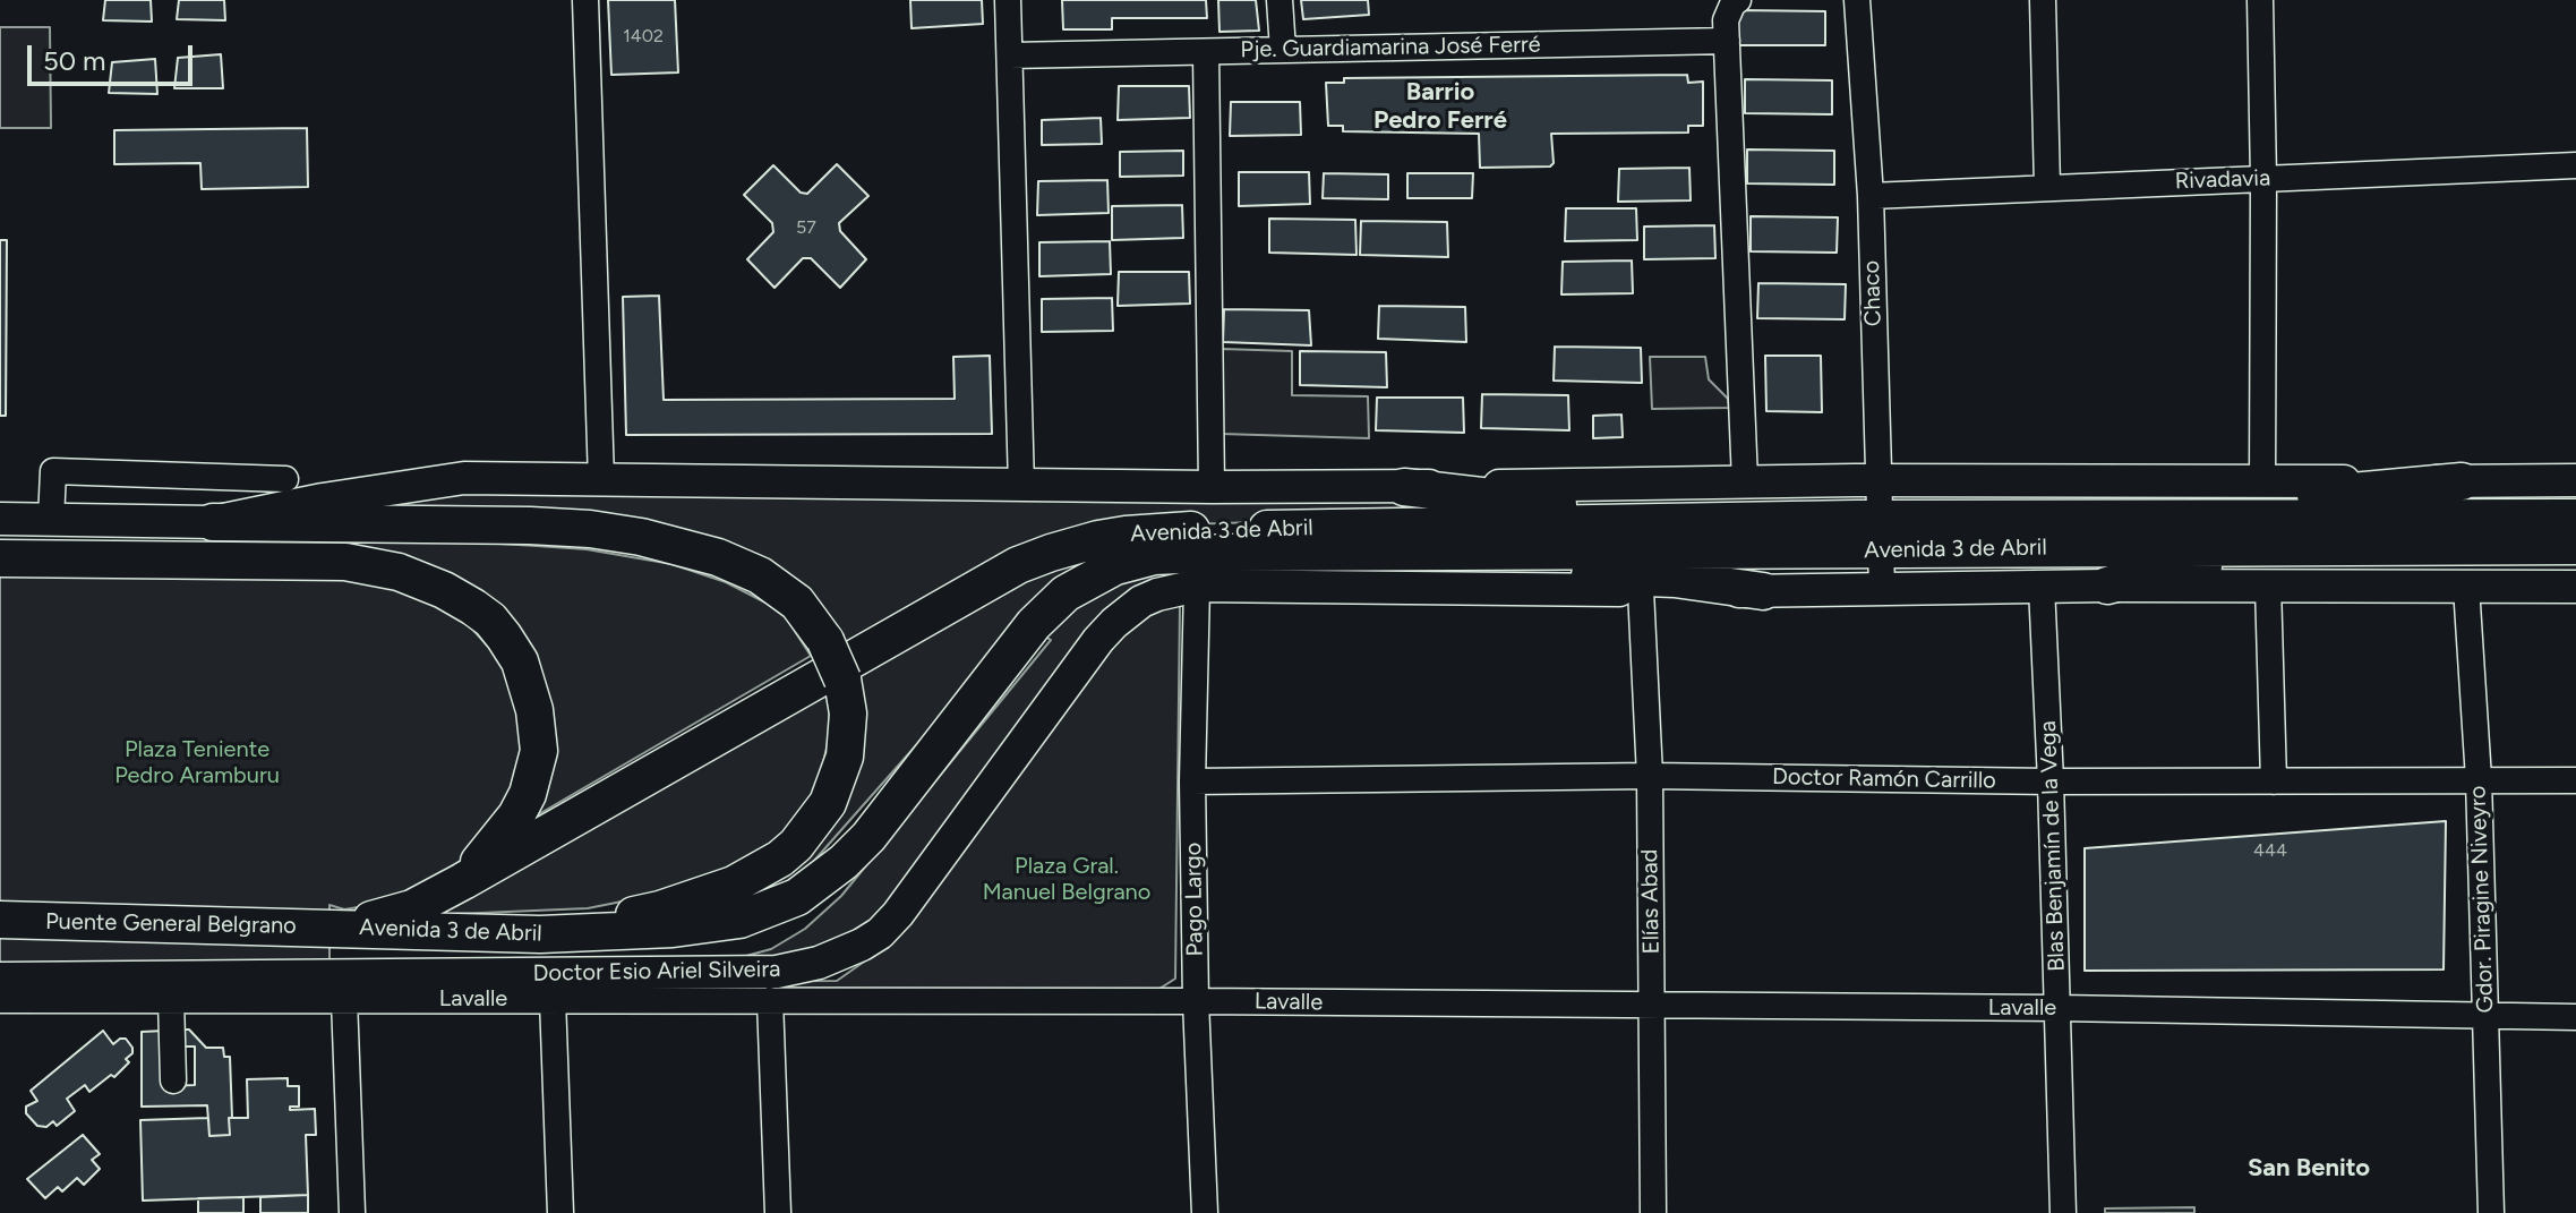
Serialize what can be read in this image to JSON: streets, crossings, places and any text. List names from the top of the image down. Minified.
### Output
{"streets":{"highway":["Avenida 3 de Abril","Puente General Belgrano"],"main road":["Doctor Esio Ariel Silveira"],"street":["Pje. Guardiamarina José Ferré","Rivadavia","Chaco","Doctor Ramón Carrillo","Blas Benjamín de la Vega","Pago Largo","Gdor. Piragine Niveyro","Elías Abad","Lavalle"]},"crossings":[["Rivadavia","Chaco"],["Chaco","Avenida 3 de Abril"],["Avenida 3 de Abril","Blas Benjamín de la Vega"],["Avenida 3 de Abril","Pago Largo"],["Avenida 3 de Abril","Gdor. Piragine Niveyro"],["Avenida 3 de Abril","Elías Abad"],["Avenida 3 de Abril","Puente General Belgrano"],["Avenida 3 de Abril","Doctor Esio Ariel Silveira"],["Doctor Ramón Carrillo","Blas Benjamín de la Vega"],["Doctor Ramón Carrillo","Pago Largo"],["Doctor Ramón Carrillo","Gdor. Piragine Niveyro"],["Doctor Ramón Carrillo","Elías Abad"],["Blas Benjamín de la Vega","Lavalle"],["Pago Largo","Doctor Esio Ariel Silveira"],["Pago Largo","Lavalle"],["Gdor. Piragine Niveyro","Lavalle"],["Elías Abad","Lavalle"]],"districts":["Barrio Pedro Ferré","San Benito"],"parks":["Plaza Teniente Pedro Aramburu","Plaza Gral. Manuel Belgrano"],"house_numbers":["1402","57","444"],"scale_bar":"50 m"}
